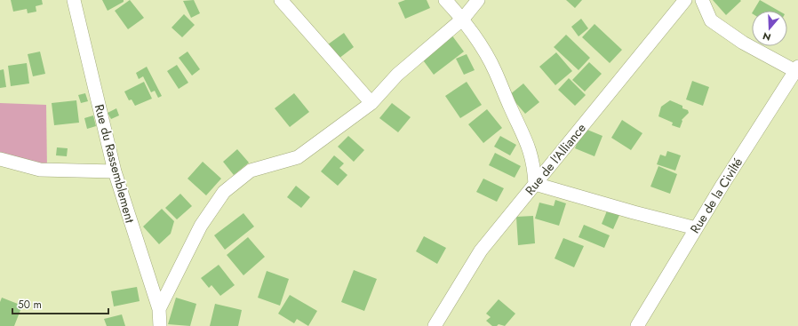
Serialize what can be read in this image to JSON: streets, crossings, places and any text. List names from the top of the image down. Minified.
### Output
{"streets":{"street":["Rue de l'Alliance","Rue du Rassemblement","Rue de la Civilté"]},"scale_bar":"50 m","north":"bottom"}
